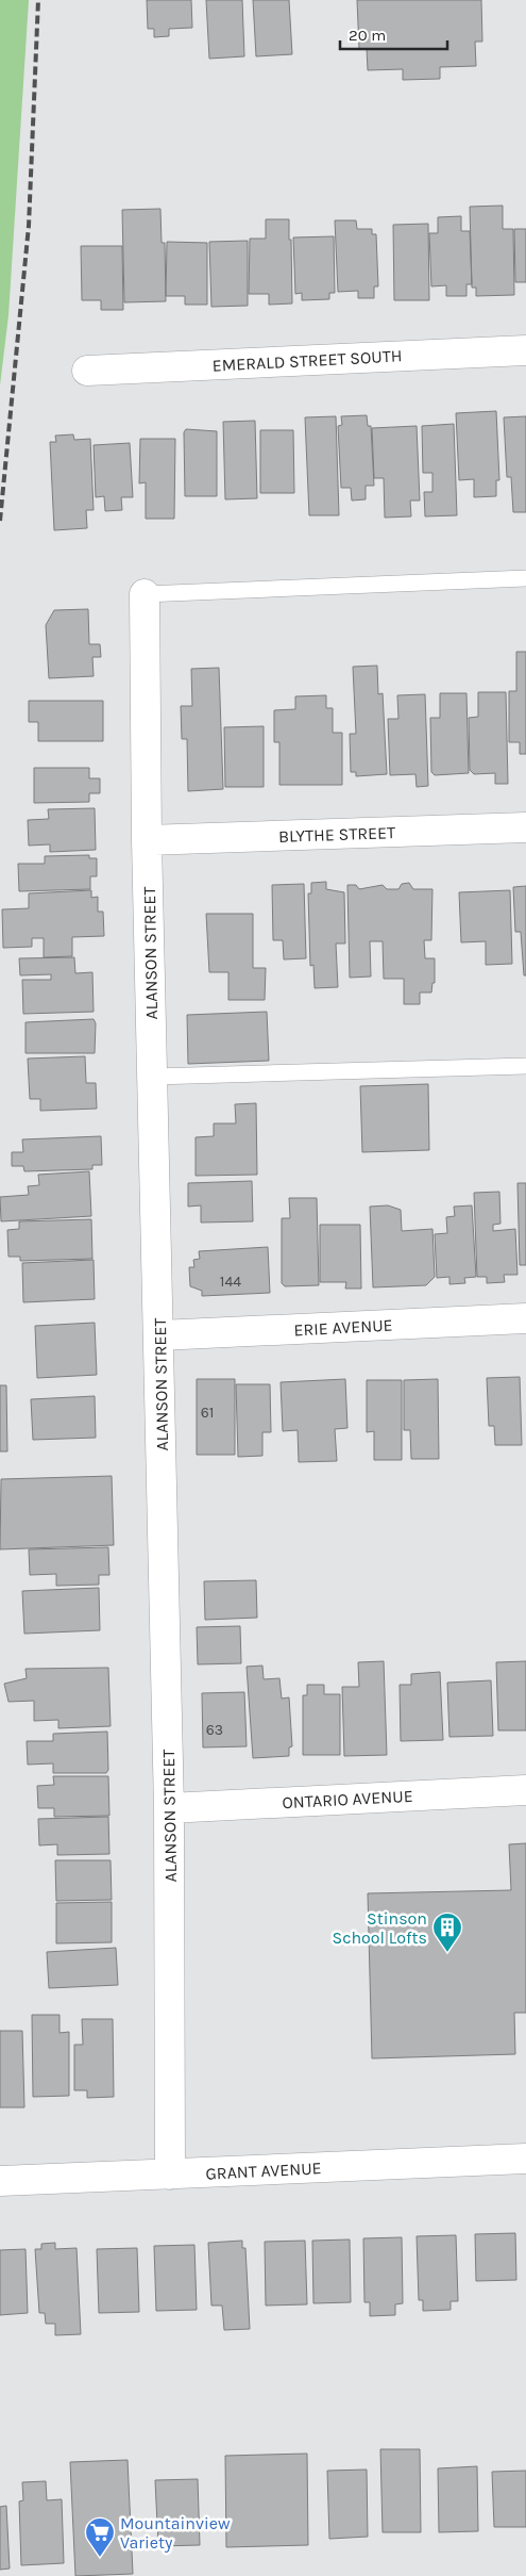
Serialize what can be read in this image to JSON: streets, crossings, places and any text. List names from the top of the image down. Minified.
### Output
{"streets":{"street":["EMERALD STREET SOUTH","BLYTHE STREET","ALANSON STREET","ERIE AVENUE","ONTARIO AVENUE","GRANT AVENUE"]},"crossings":[["BLYTHE STREET","ALANSON STREET"],["ALANSON STREET","ERIE AVENUE"],["ALANSON STREET","ONTARIO AVENUE"],["ALANSON STREET","GRANT AVENUE"]],"places":{"building":["Stinson School Lofts"],"supermarket":["Mountainview Variety"]},"house_numbers":["144","61","63"],"scale_bar":"20 m"}
